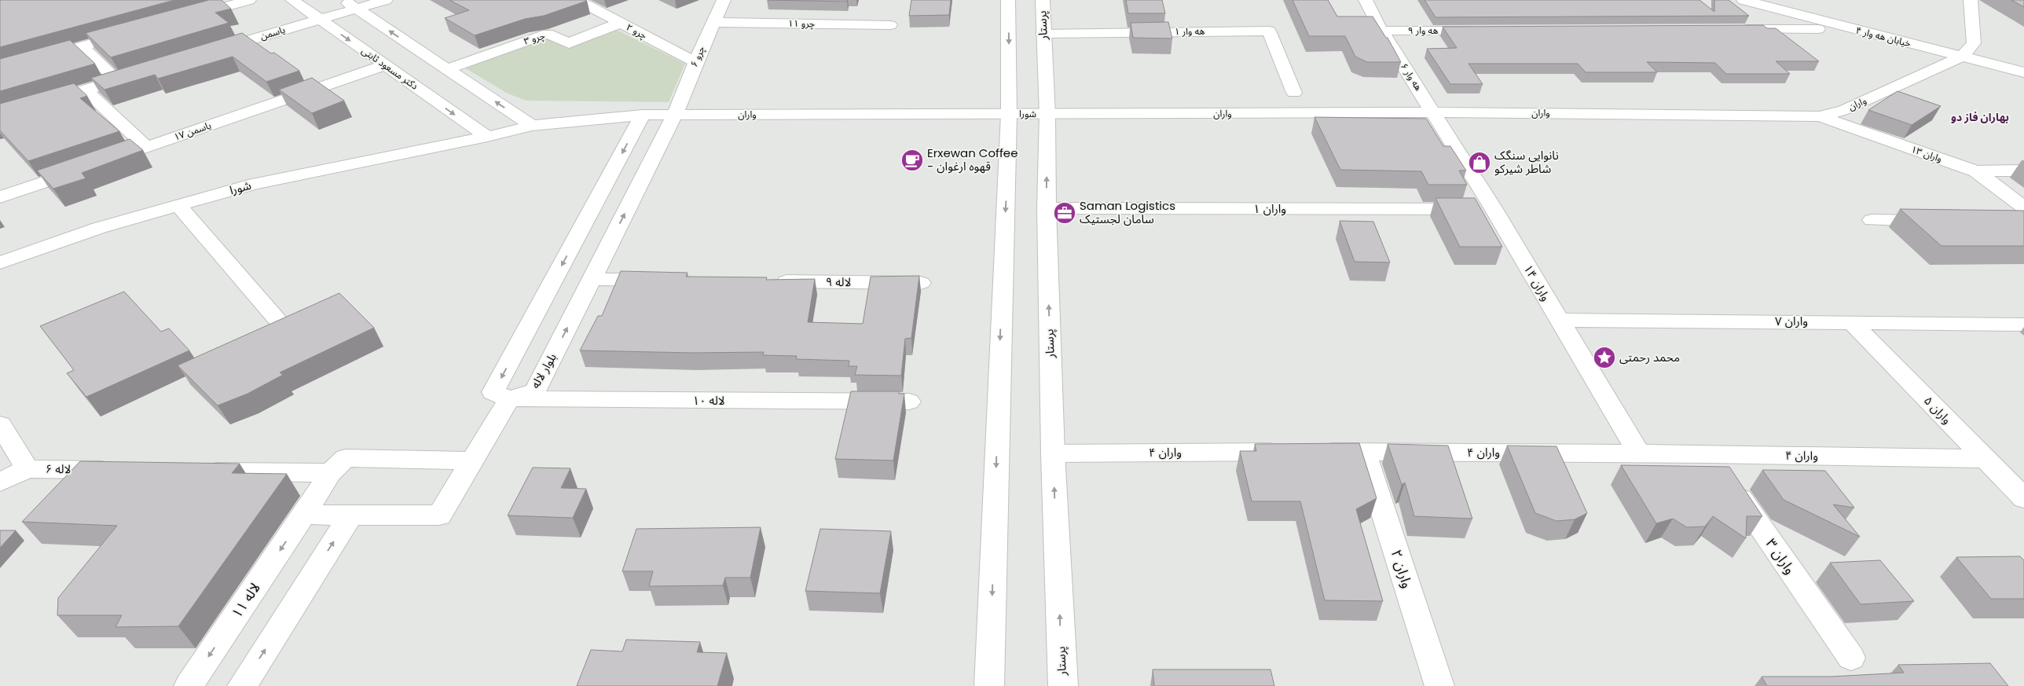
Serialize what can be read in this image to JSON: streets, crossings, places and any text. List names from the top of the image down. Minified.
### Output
{"streets":{"street":["چرو ۱۱","پرستار","هه وار ۹","چرو ۲","هه وار ۱","یاسمن","خیابان هه وار ۴","چرو ۳","چرو ۶","دکتر مسعود ثابتی","هه وار ۶","واران","شورا","یاسمن ۱۷","واران ۱۳","واران ۱","لاله ۹","واران ۱۴","واران ۷","بلوار لاله","لاله ۱۰","واران ۵","واران ۴","لاله ۶","واران ۳","واران ۲","لاله ۱۱"]},"crossings":[["چرو ۱۱","چرو ۶"],["پرستار","هه وار ۱"],["پرستار","واران"],["پرستار","شورا"],["پرستار","واران ۱"],["پرستار","واران ۴"],["هه وار ۹","هه وار ۶"],["چرو ۲","چرو ۳"],["چرو ۲","چرو ۶"],["یاسمن","دکتر مسعود ثابتی"],["خیابان هه وار ۴","واران"],["چرو ۶","واران"],["چرو ۶","بلوار لاله"],["دکتر مسعود ثابتی","واران"],["دکتر مسعود ثابتی","شورا"],["دکتر مسعود ثابتی","یاسمن ۱۷"],["هه وار ۶","واران"],["هه وار ۶","واران ۱۴"],["واران","شورا"],["واران","واران ۱۳"],["واران","واران ۱۴"],["واران","بلوار لاله"],["واران ۱","واران ۱۴"],["واران ۱۴","واران ۷"],["واران ۱۴","واران ۴"],["واران ۷","واران ۵"],["بلوار لاله","لاله ۱۰"],["واران ۵","واران ۴"],["واران ۴","واران ۳"],["واران ۴","واران ۲"]],"districts":["بهاران فاز دو"],"places":{"cafe":["Erxewan Coffee - قهوه ارغوان"],"shop":["نانوایی سنگک شاطر شیرکو"],"office":["Saman Logistics سامان لجستیک"],"place":["محمد رحمتی"]}}
